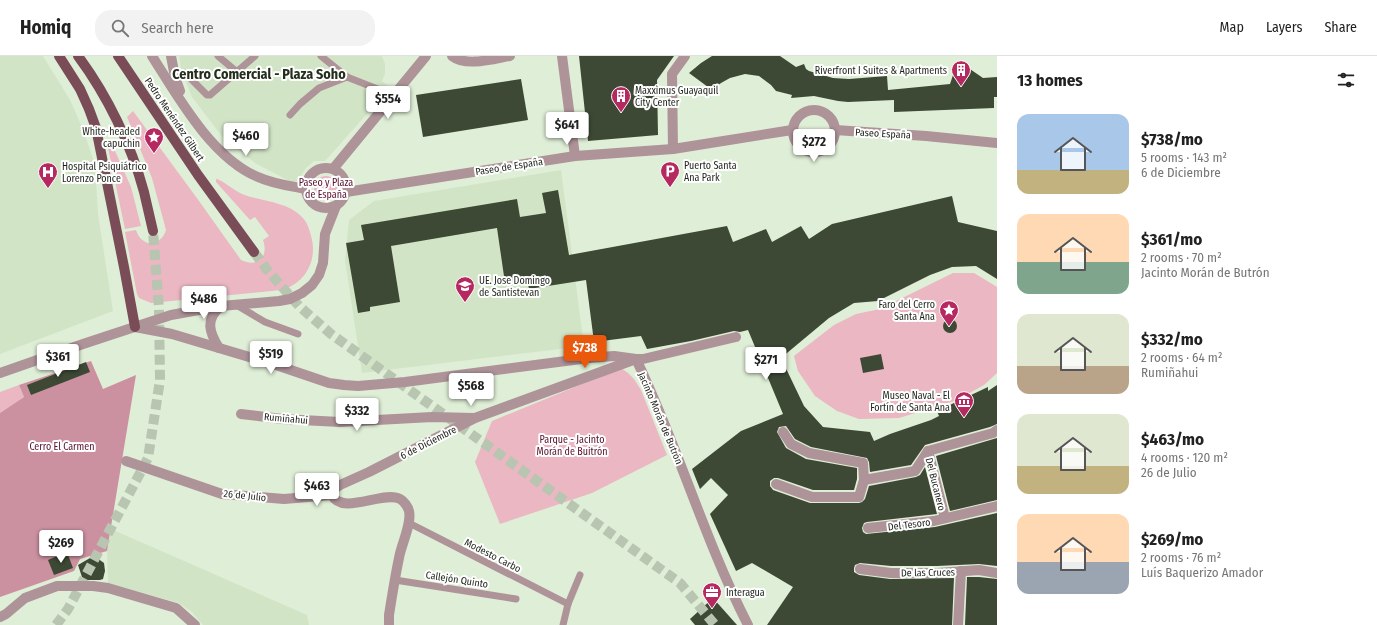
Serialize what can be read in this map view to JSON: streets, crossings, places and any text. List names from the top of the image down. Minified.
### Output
{"streets":{"main road":["Pedro Menéndez Gilbert"],"street":["Paseo España","Paseo de España","Rumiñahui","Jacinto Morán de Butrón","6 de Diciembre","Del Bucanero","26 de Julio","Del Tesoro","De las Cruces"],"lane":["Modesto Carbo","Callejón Quinto"]},"crossings":[["Paseo España","Paseo de España"],["Paseo de España","Jacinto Morán de Butrón"],["Rumiñahui","6 de Diciembre"],["Jacinto Morán de Butrón","6 de Diciembre"],["6 de Diciembre","26 de Julio"],["Del Bucanero","Del Tesoro"],["26 de Julio","Modesto Carbo"],["26 de Julio","Callejón Quinto"]],"districts":["Centro Comercial - Plaza Soho"],"parks":["Paseo y Plaza de España","Parque - Jacinto Morán de Buitrón","Cerro El Carmen"],"places":{"building":["Riverfront I Suites & Apartments","Maxximus Guayaquil City Center"],"place":["White-headed capuchin","Faro del Cerro Santa Ana"],"parking":["Puerto Santa Ana Park"],"hospital":["Hospital Psiquiátrico Lorenzo Ponce"],"school or university":["UE. Jose Domingo de Santistevan"],"museum":["Museo Naval - El Fortín de Santa Ana"],"office":["Interagua"]},"page":{"header":"Homiq","search":"Search here","nav":["Map","Layers","Share"],"heading":"13 homes","price":["$554","$641","$460","$272","$486","$738","$519","$361","$271","$568","$332","$463","$269"],"list":[{"name":"$738/mo","note":"5 rooms · 143 m² · 6 de Diciembre"},{"name":"$361/mo","note":"2 rooms · 70 m² · Jacinto Morán de Butrón"},{"name":"$332/mo","note":"2 rooms · 64 m² · Rumiñahui"},{"name":"$463/mo","note":"4 rooms · 120 m² · 26 de Julio"},{"name":"$269/mo","note":"2 rooms · 76 m² · Luís Baquerizo Amador"}]}}
